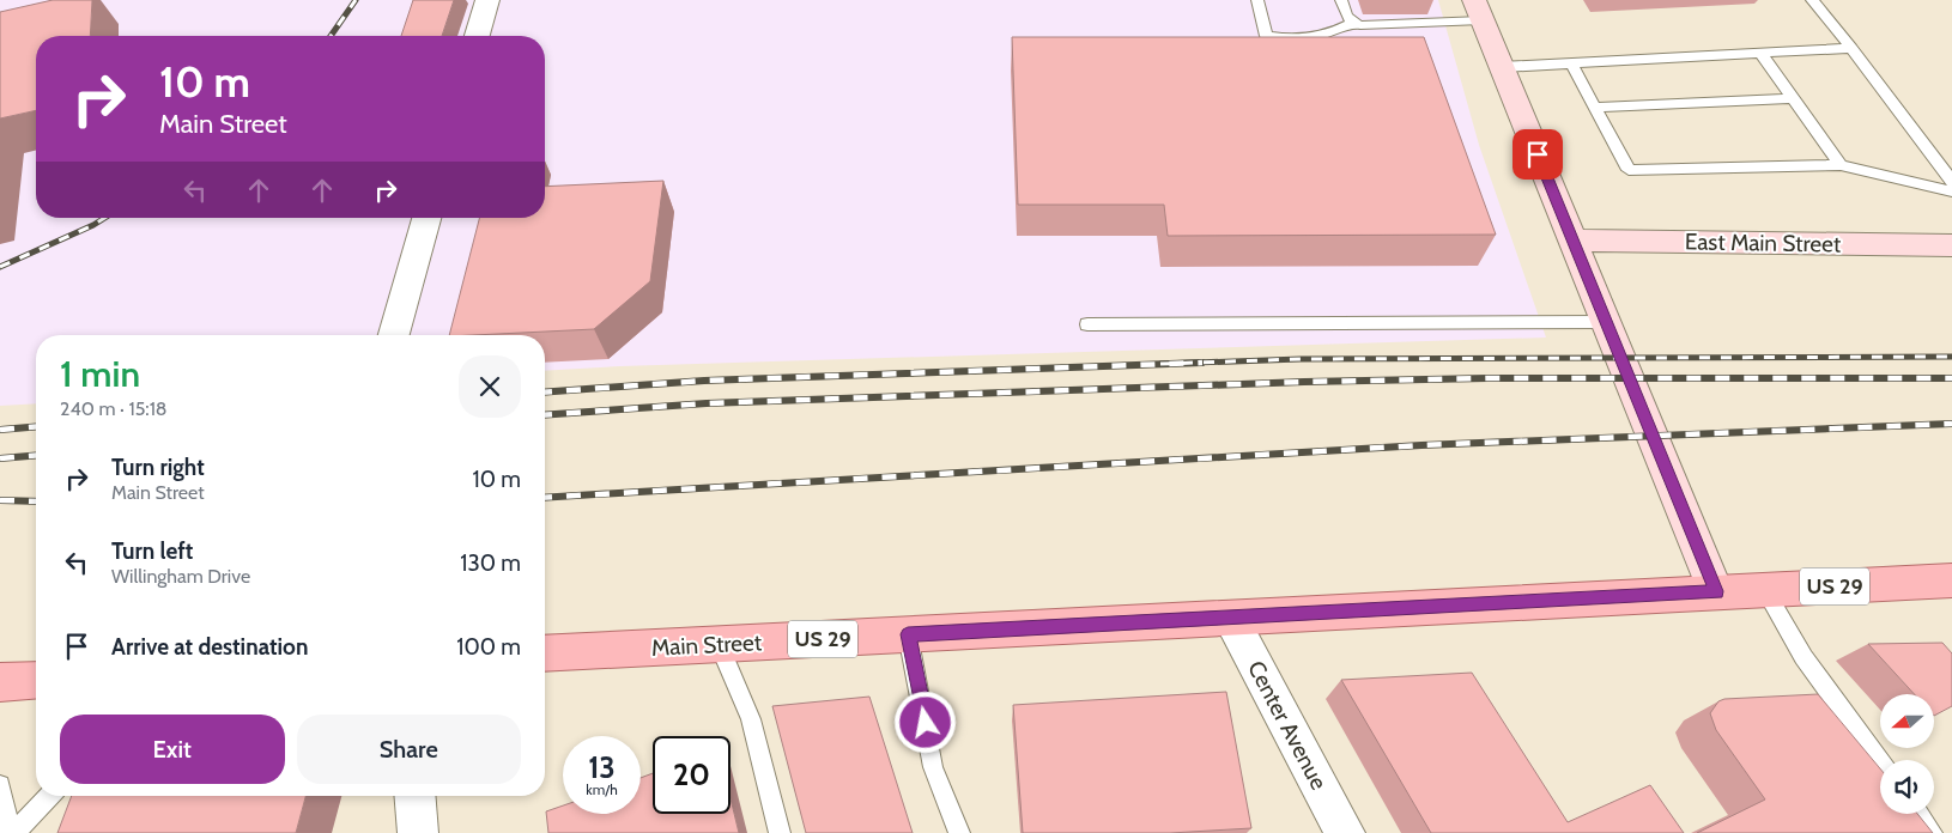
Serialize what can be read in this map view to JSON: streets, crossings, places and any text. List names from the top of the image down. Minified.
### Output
{"streets":{"main road":["US 29","Main Street"],"street":["East Main Street","Center Avenue"]},"crossings":[["Main Street","Center Avenue"]],"north":"left","page":{"turn":["10 m","Main Street"],"heading":["1 min","240 m · 15:18"],"list":[{"name":"Turn right","note":"Main Street","value":"10 m"},{"name":"Turn left","note":"Willingham Drive","value":"130 m"},{"name":"Arrive at destination","value":"100 m"}],"buttons":["Exit","Share"],"speed":"13 km/h","limit":"20"}}
